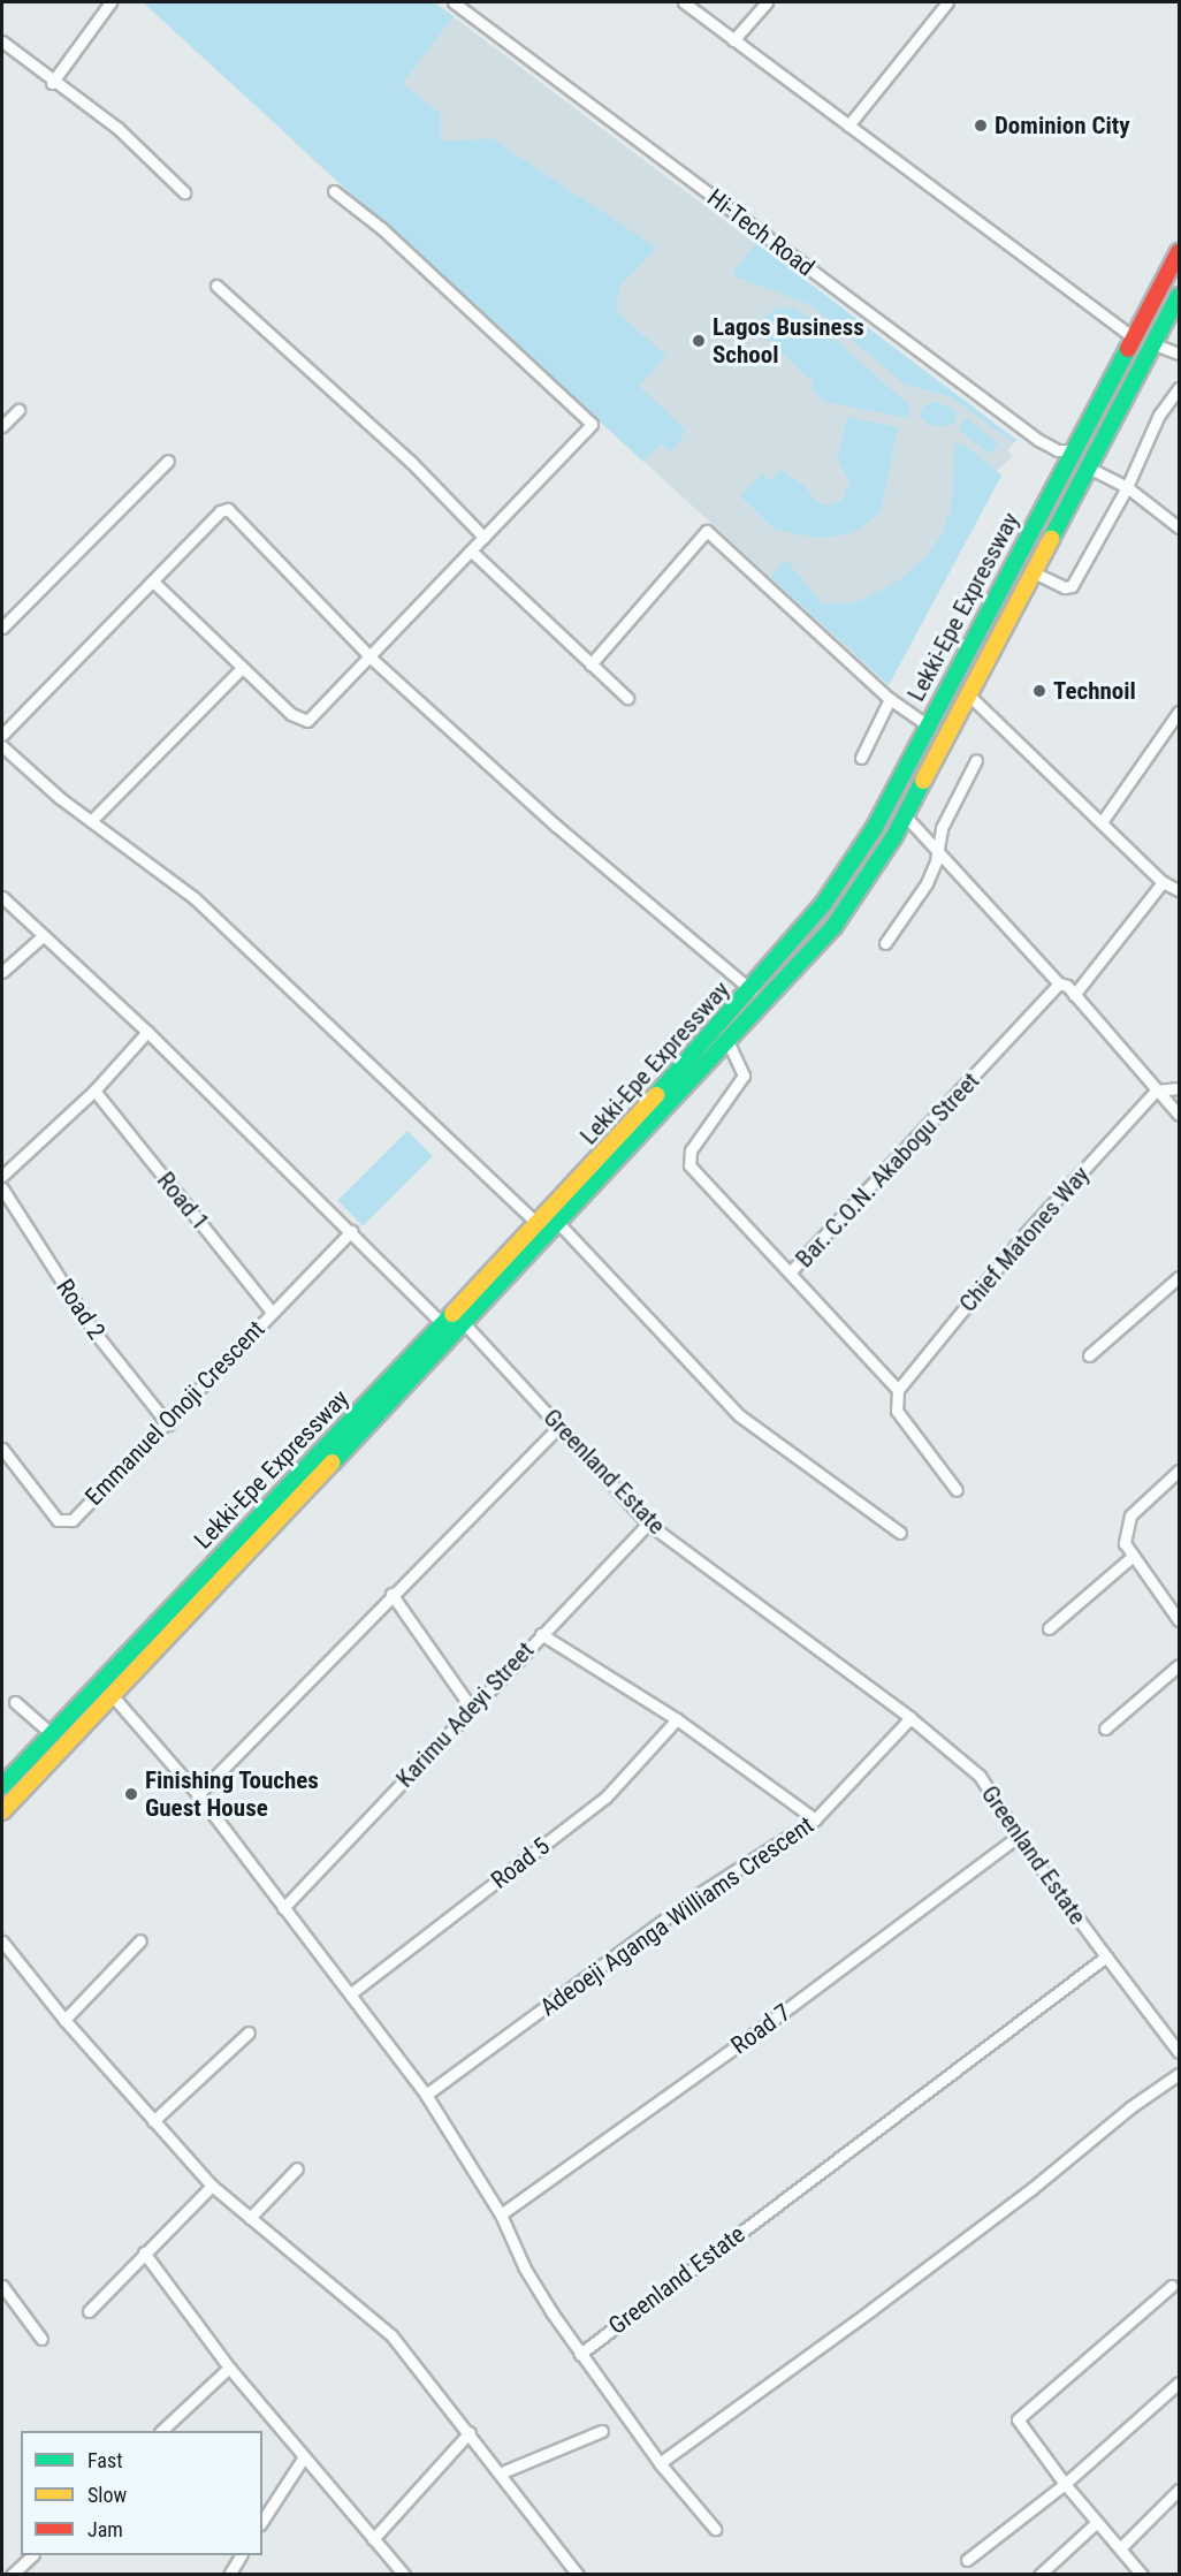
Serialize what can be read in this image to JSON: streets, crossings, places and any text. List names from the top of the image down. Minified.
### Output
{"streets":{"highway":["Lekki-Epe Expressway"],"street":["Hi-Tech Road","Bar. C.O.N. Akabogu Street","Road 1","Chief Matones Way","Road 2","Emmanuel Onoji Crescent","Greenland Estate","Karimu Adeyi Street","Road 5","Adeoeji Aganga Williams Crescent","Road 7"]},"crossings":[["Hi-Tech Road","Lekki-Epe Expressway"],["Lekki-Epe Expressway","Greenland Estate"],["Bar. C.O.N. Akabogu Street","Chief Matones Way"],["Road 1","Emmanuel Onoji Crescent"],["Road 2","Emmanuel Onoji Crescent"],["Greenland Estate","Karimu Adeyi Street"],["Greenland Estate","Adeoeji Aganga Williams Crescent"],["Greenland Estate","Road 7"]],"places":["Dominion City","Lagos Business School","Technoil","Finishing Touches Guest House"],"legend":["Fast","Slow","Jam"]}
